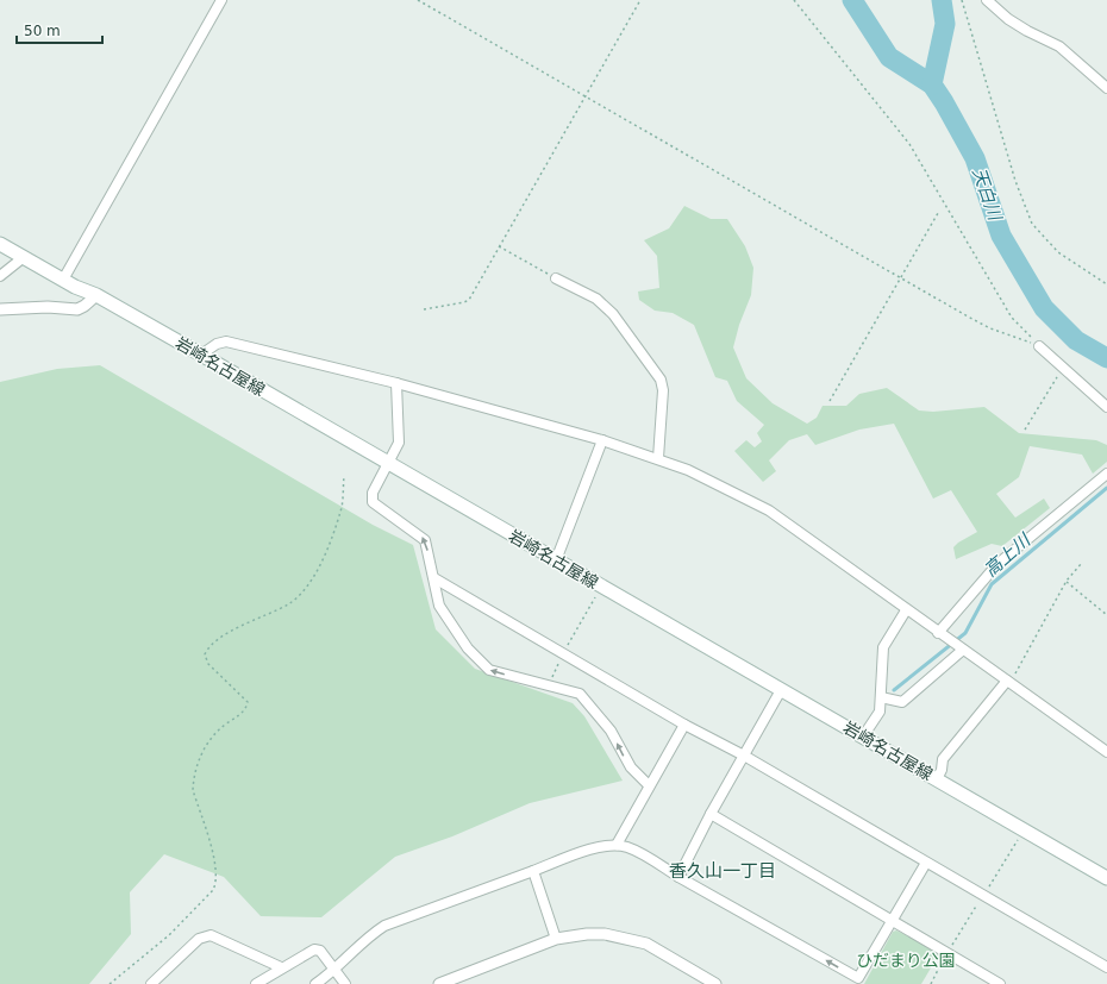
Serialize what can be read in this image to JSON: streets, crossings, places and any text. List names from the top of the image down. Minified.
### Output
{"streets":{"main road":["岩崎名古屋線"]},"districts":["香久山一丁目"],"water":["天白川","高上川"],"parks":["ひだまり公園"],"scale_bar":"50 m"}
